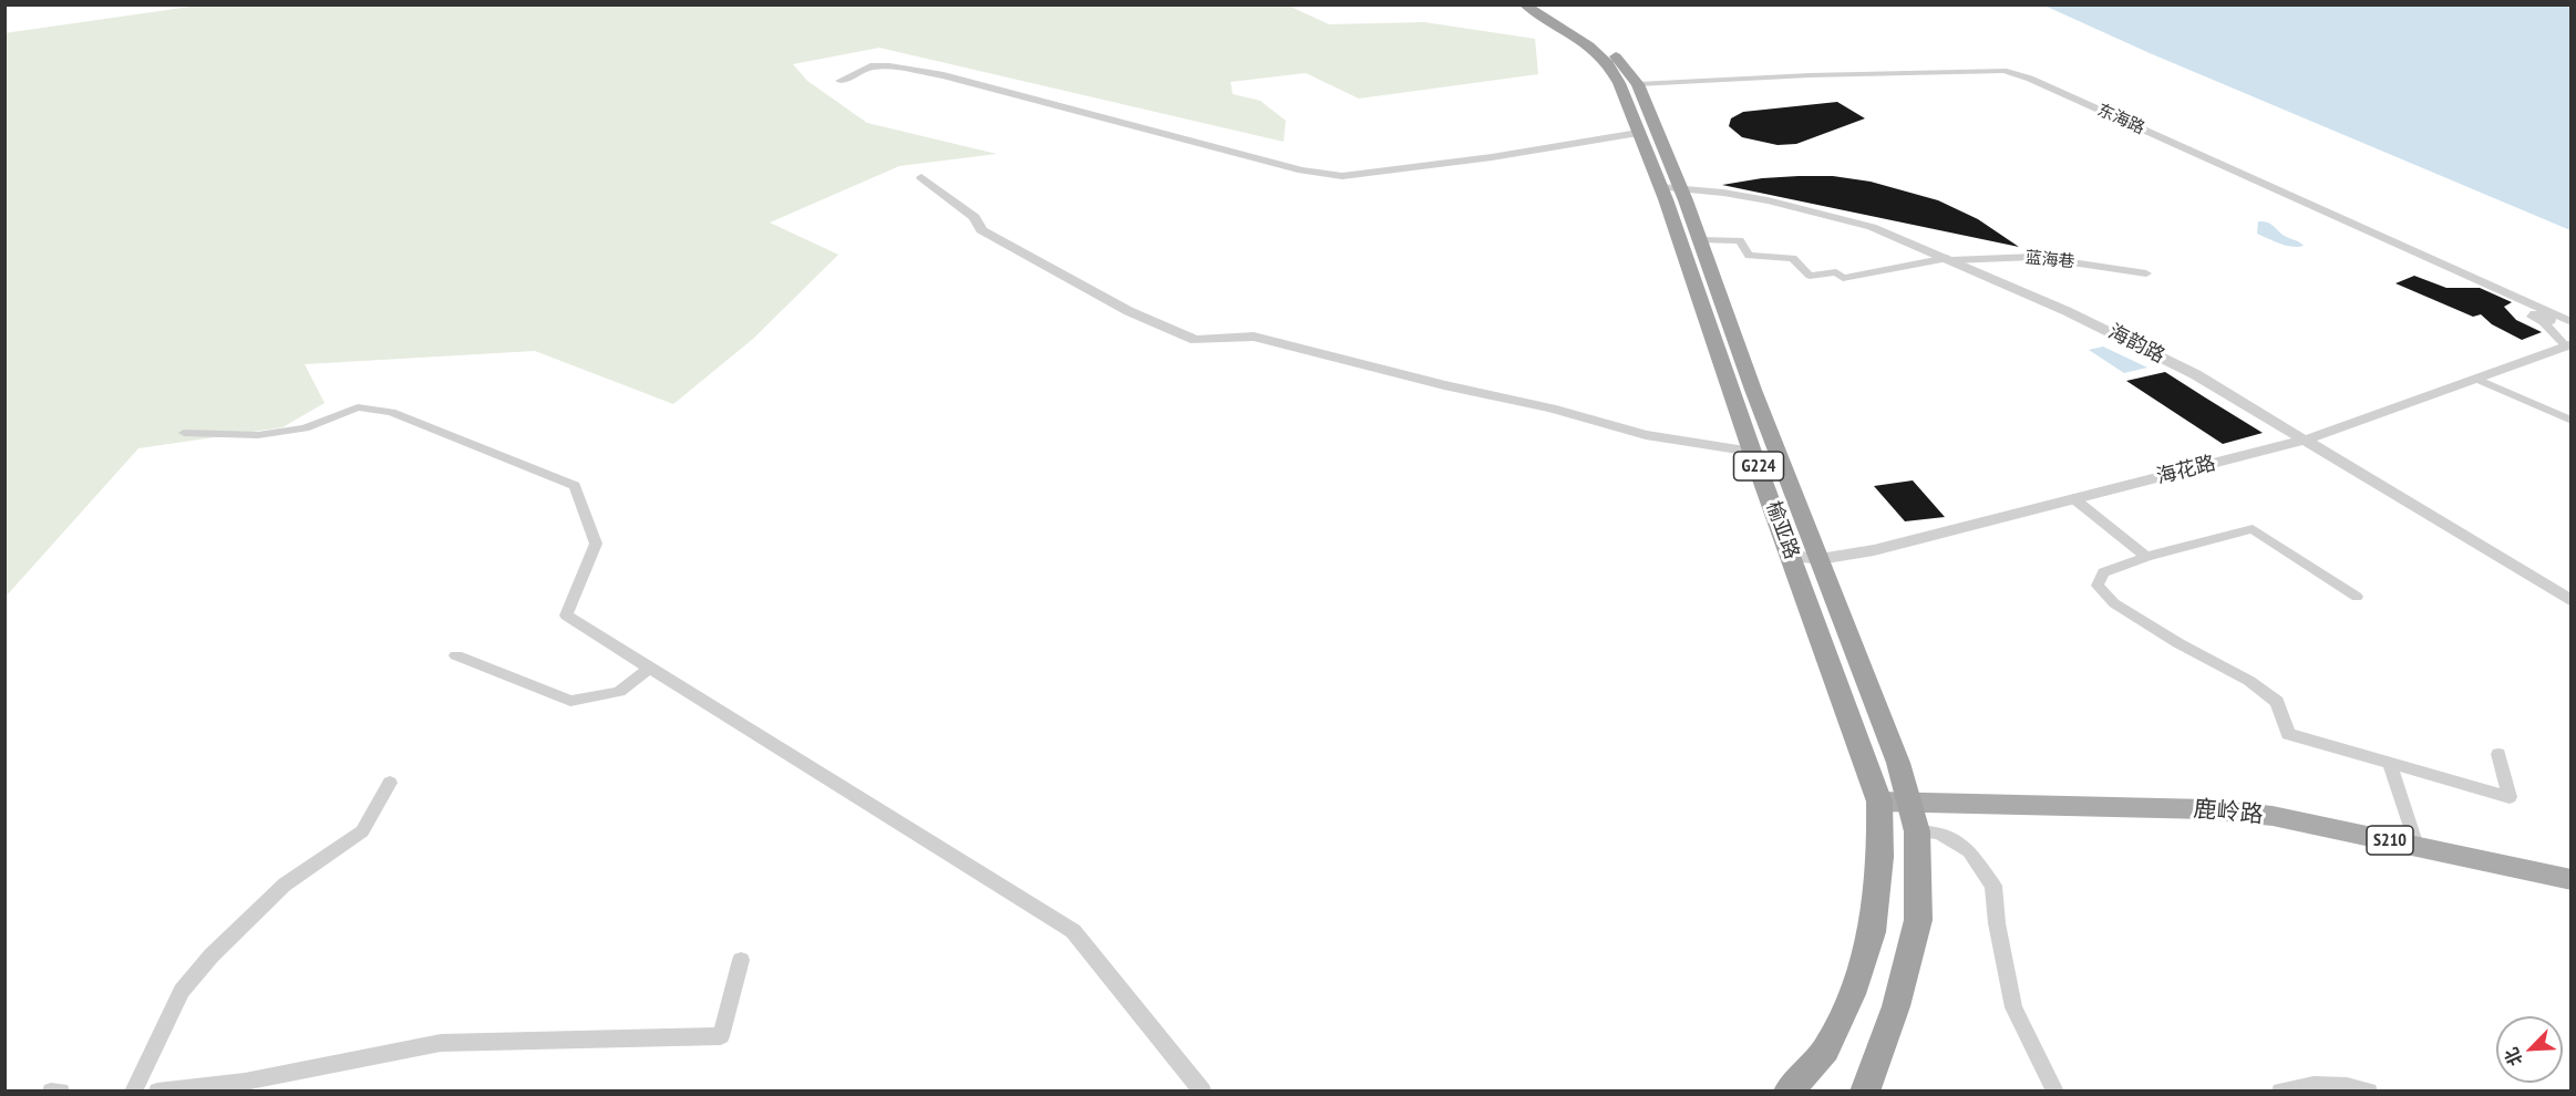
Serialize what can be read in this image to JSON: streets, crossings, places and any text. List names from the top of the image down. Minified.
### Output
{"streets":{"highway":["G224","榆亚路"],"main road":["鹿岭路","S210"],"street":["东海路","蓝海巷","海韵路","海花路"]},"crossings":[["东海路","榆亚路"],["蓝海巷","海韵路"],["蓝海巷","榆亚路"],["海韵路","海花路"],["海韵路","榆亚路"],["海花路","榆亚路"],["榆亚路","鹿岭路"]],"north":"bottom left"}
